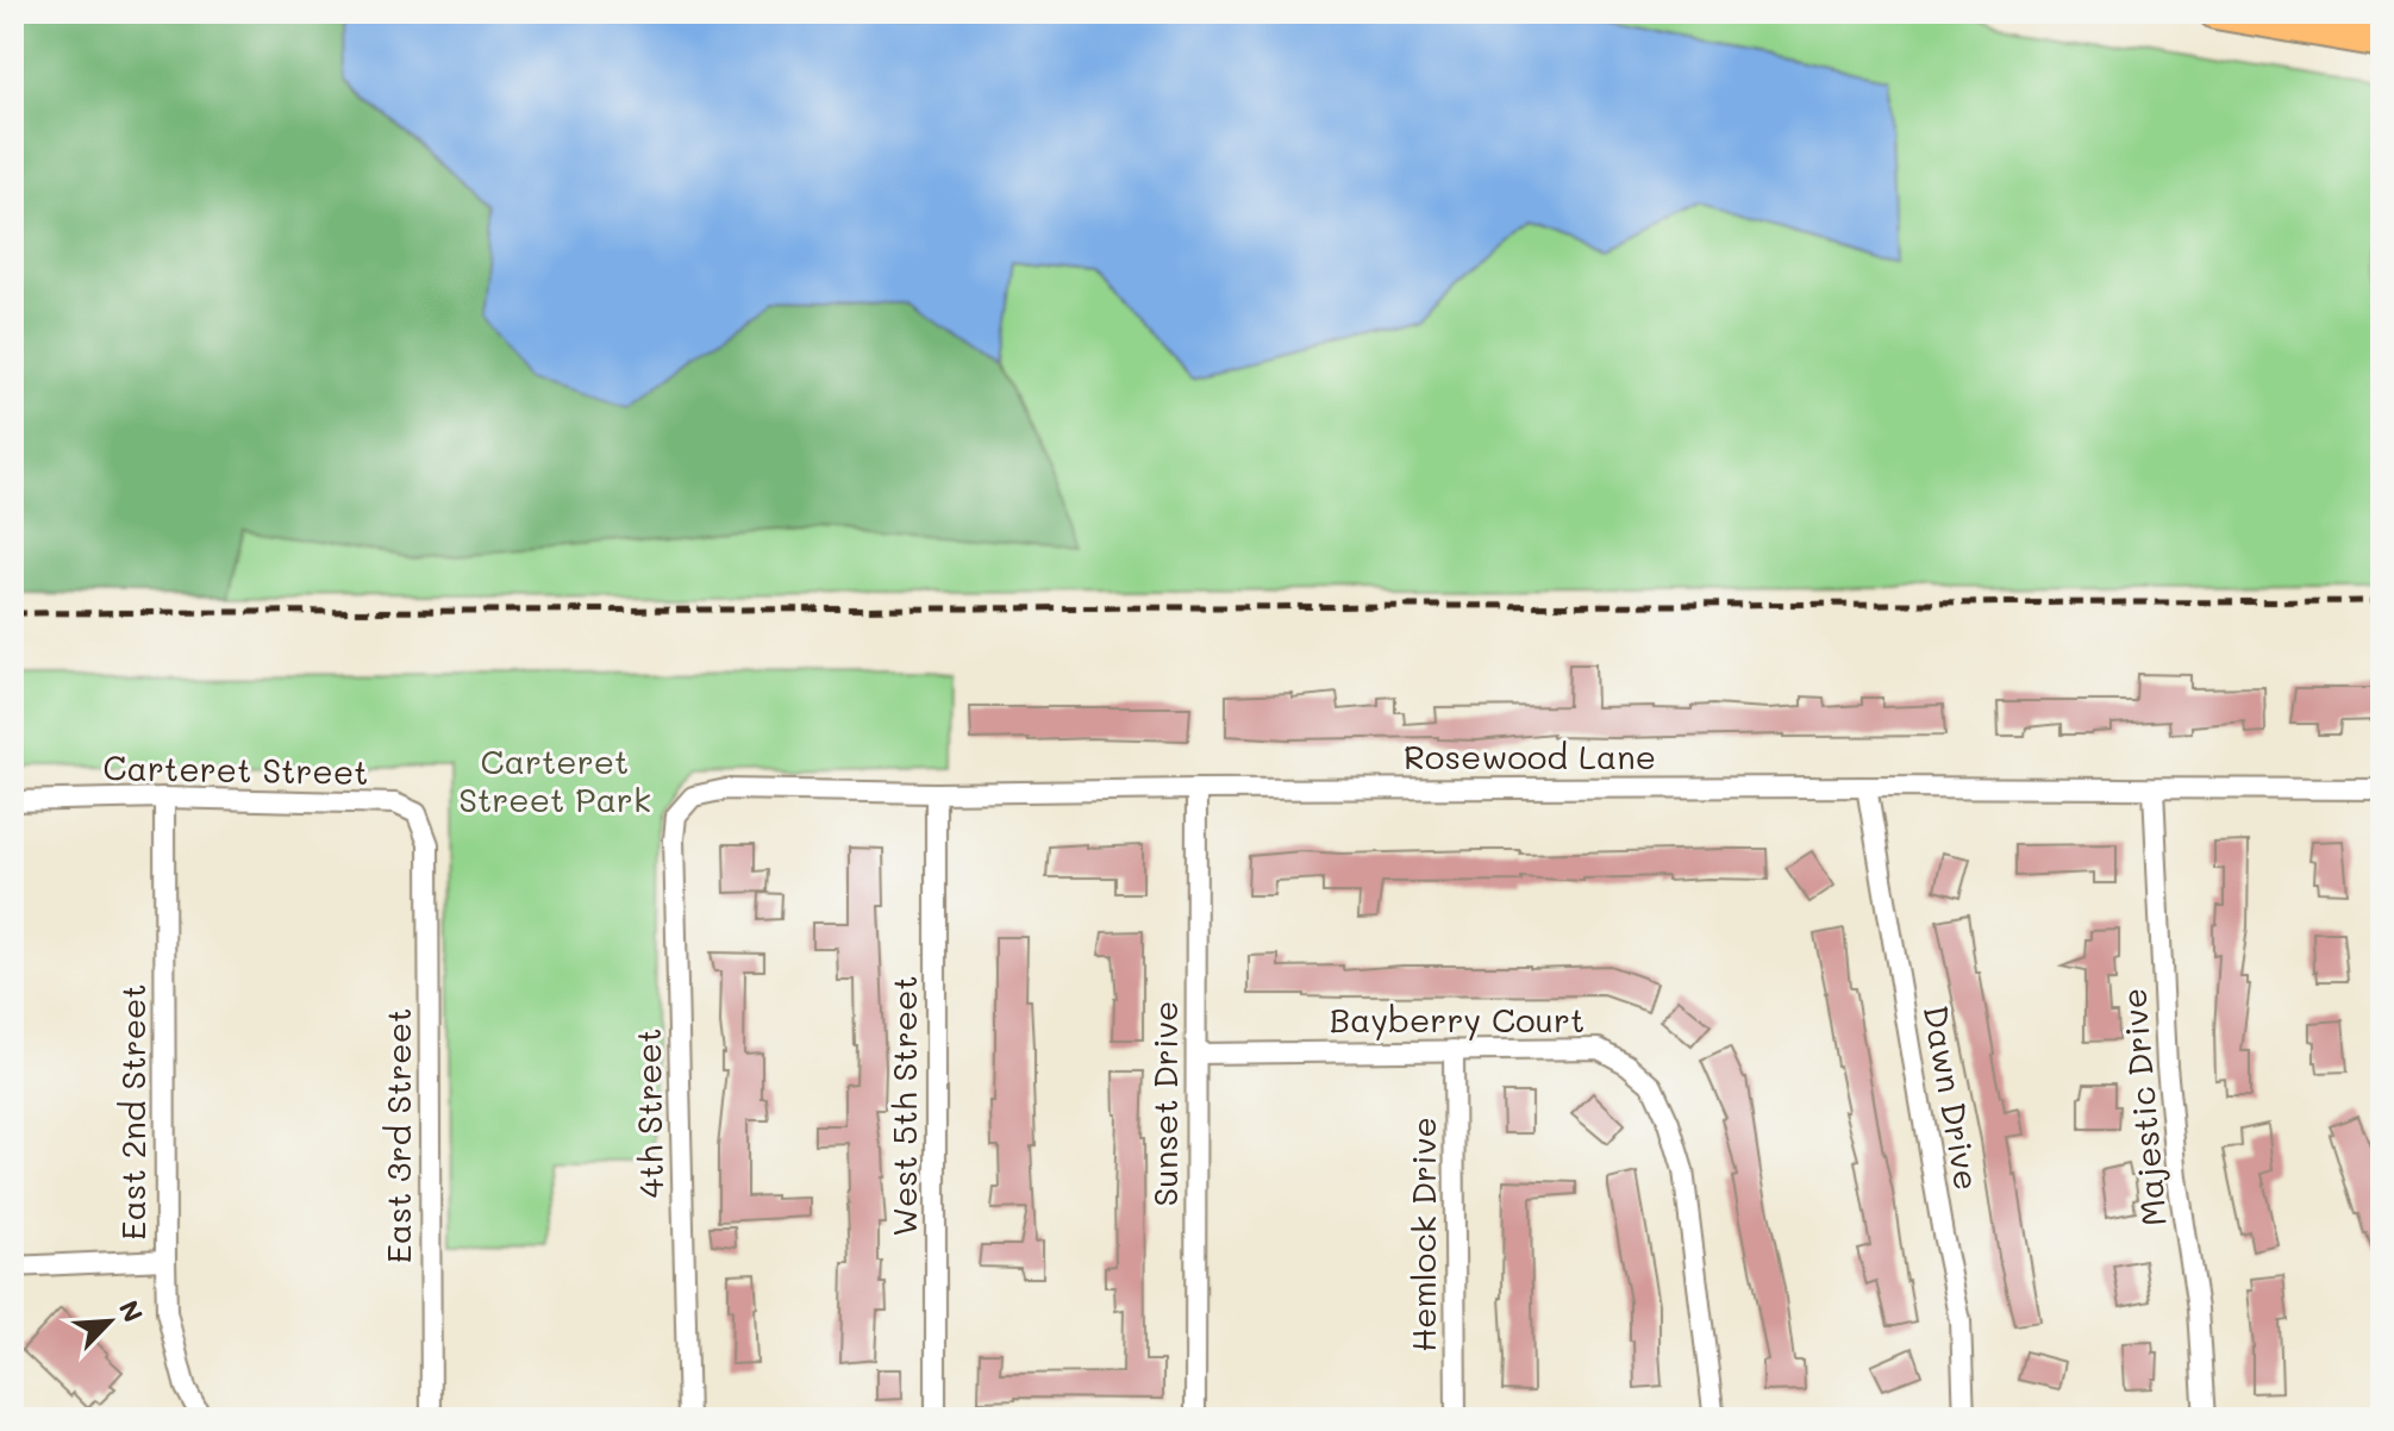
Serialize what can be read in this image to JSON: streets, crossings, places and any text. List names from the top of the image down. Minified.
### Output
{"streets":{"street":["Rosewood Lane","Carteret Street","Bayberry Court","Dawn Drive","Sunset Drive","West 5th Street","Majestic Drive","East 2nd Street","4th Street","East 3rd Street","Hemlock Drive"]},"crossings":[["Rosewood Lane","Dawn Drive"],["Rosewood Lane","Sunset Drive"],["Rosewood Lane","West 5th Street"],["Rosewood Lane","Majestic Drive"],["Rosewood Lane","4th Street"],["Carteret Street","East 2nd Street"],["Carteret Street","East 3rd Street"],["Bayberry Court","Sunset Drive"],["Bayberry Court","Hemlock Drive"]],"parks":["Carteret Street Park"],"north":"top right"}
